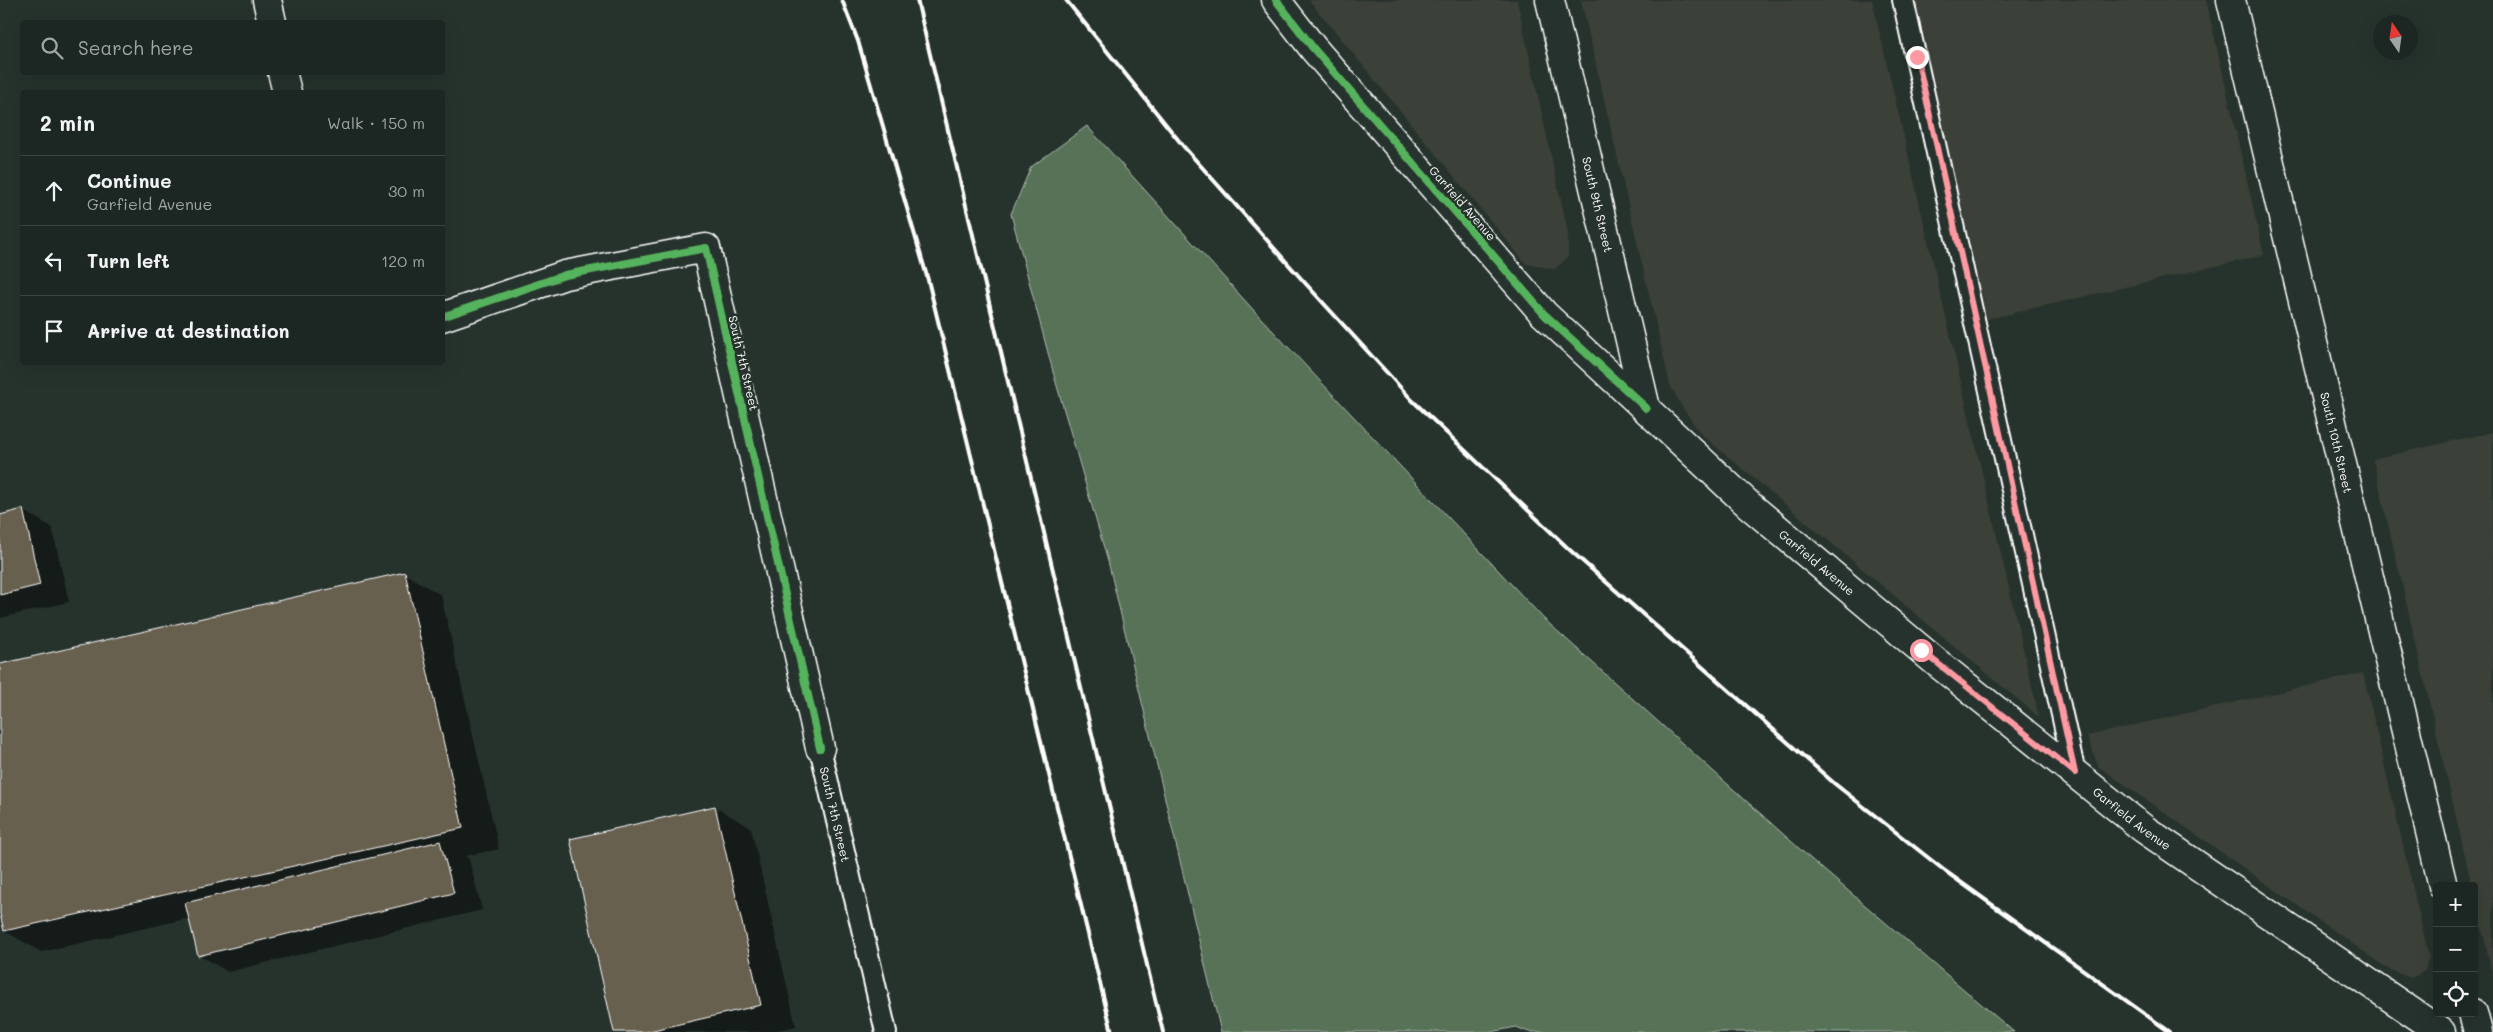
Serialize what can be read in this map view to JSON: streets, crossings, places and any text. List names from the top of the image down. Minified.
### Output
{"streets":{"main road":["Garfield Avenue","South 9th Street","South 7th Street","South 10th Street"]},"crossings":[["Garfield Avenue","South 9th Street"]],"north":"top","page":{"search":"Search here","heading":["2 min","Walk · 150 m"],"list":[["Continue","Garfield Avenue","30 m"],["Turn left","120 m"],"Arrive at destination"],"map_buttons":["+","−"]}}
